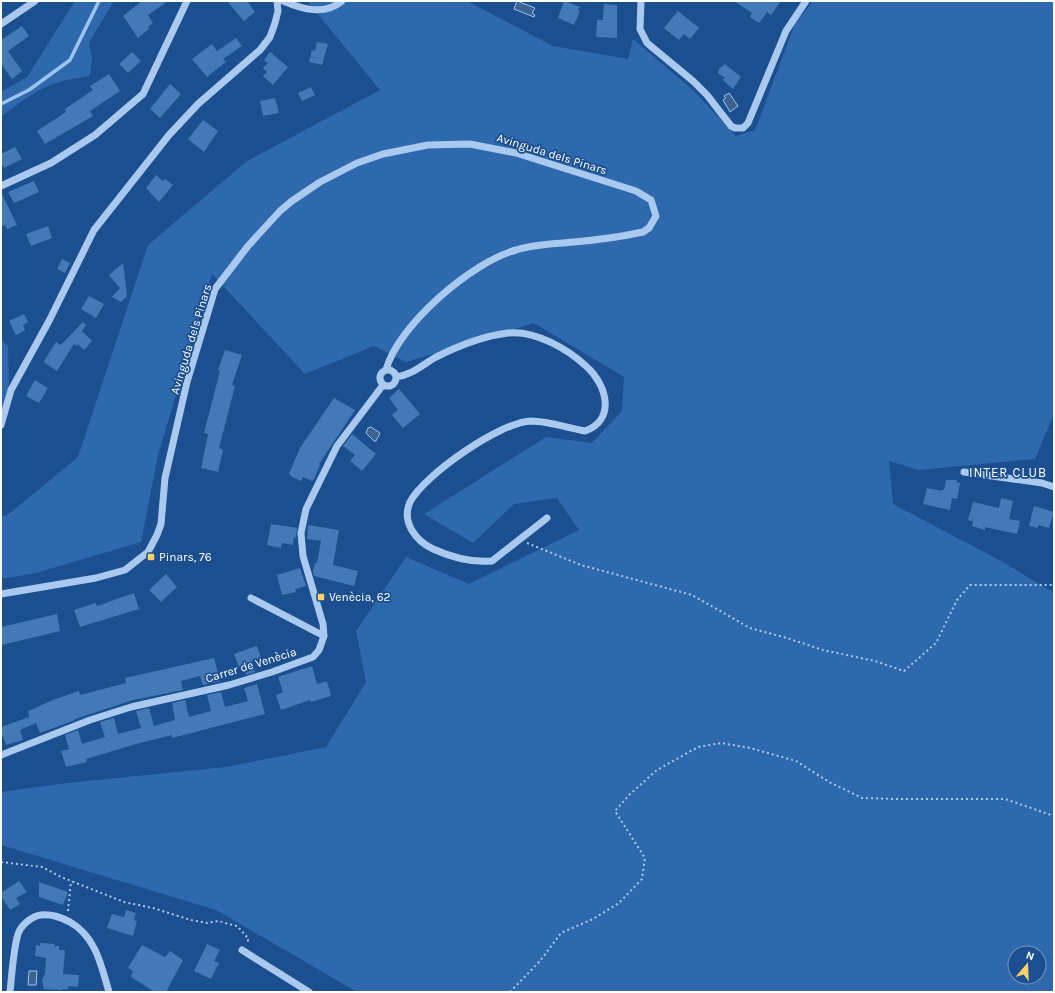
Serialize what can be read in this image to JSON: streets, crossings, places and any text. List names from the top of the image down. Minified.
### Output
{"streets":{"street":["Avinguda dels Pinars","Carrer de Venècia"]},"districts":["INTER CLUB"],"places":{"transit":["Pinars, 76","Venècia, 62"]},"north":"top"}
